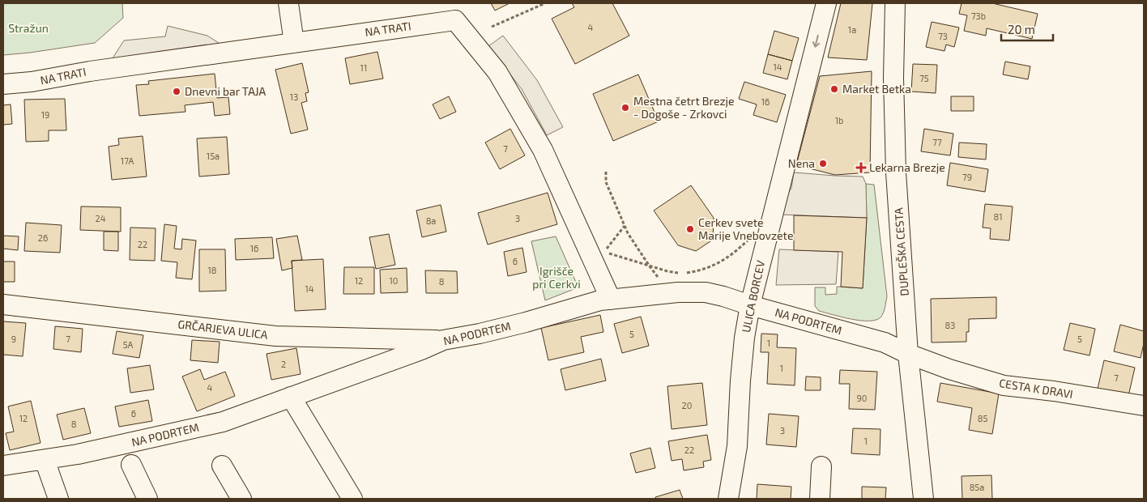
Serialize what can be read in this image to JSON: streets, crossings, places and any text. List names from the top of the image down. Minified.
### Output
{"streets":{"street":["NA TRATI","DUPLEŠKA CESTA","ULICA BORCEV","NA PODRTEM","GRČARJEVA ULICA","CESTA K DRAVI"]},"crossings":[["NA TRATI","NA PODRTEM"],["DUPLEŠKA CESTA","NA PODRTEM"],["DUPLEŠKA CESTA","CESTA K DRAVI"],["ULICA BORCEV","NA PODRTEM"],["NA PODRTEM","GRČARJEVA ULICA"],["NA PODRTEM","CESTA K DRAVI"]],"one_way":["ULICA BORCEV"],"parks":["Stražun","Igrišče pri Cerkvi"],"places":{"other":["Market Betka","Dnevni bar TAJA","Mestna četrt Brezje - Dogoše - Zrkovci","Nena","Cerkev svete Marije Vnebovzete"],"health":["Lekarna Brezje"]},"house_numbers":["73b","4","1a","73","14","11","75","13","16","19","1b","77","7","15a","17A","79","81","24","3","8a","26","22","16","6","18","12","10","8","14","83","5","9","7","5","1","5A","2","1","7","4","90","20","6","12","85","8","3","1","22","85a"],"scale_bar":"20 m"}
